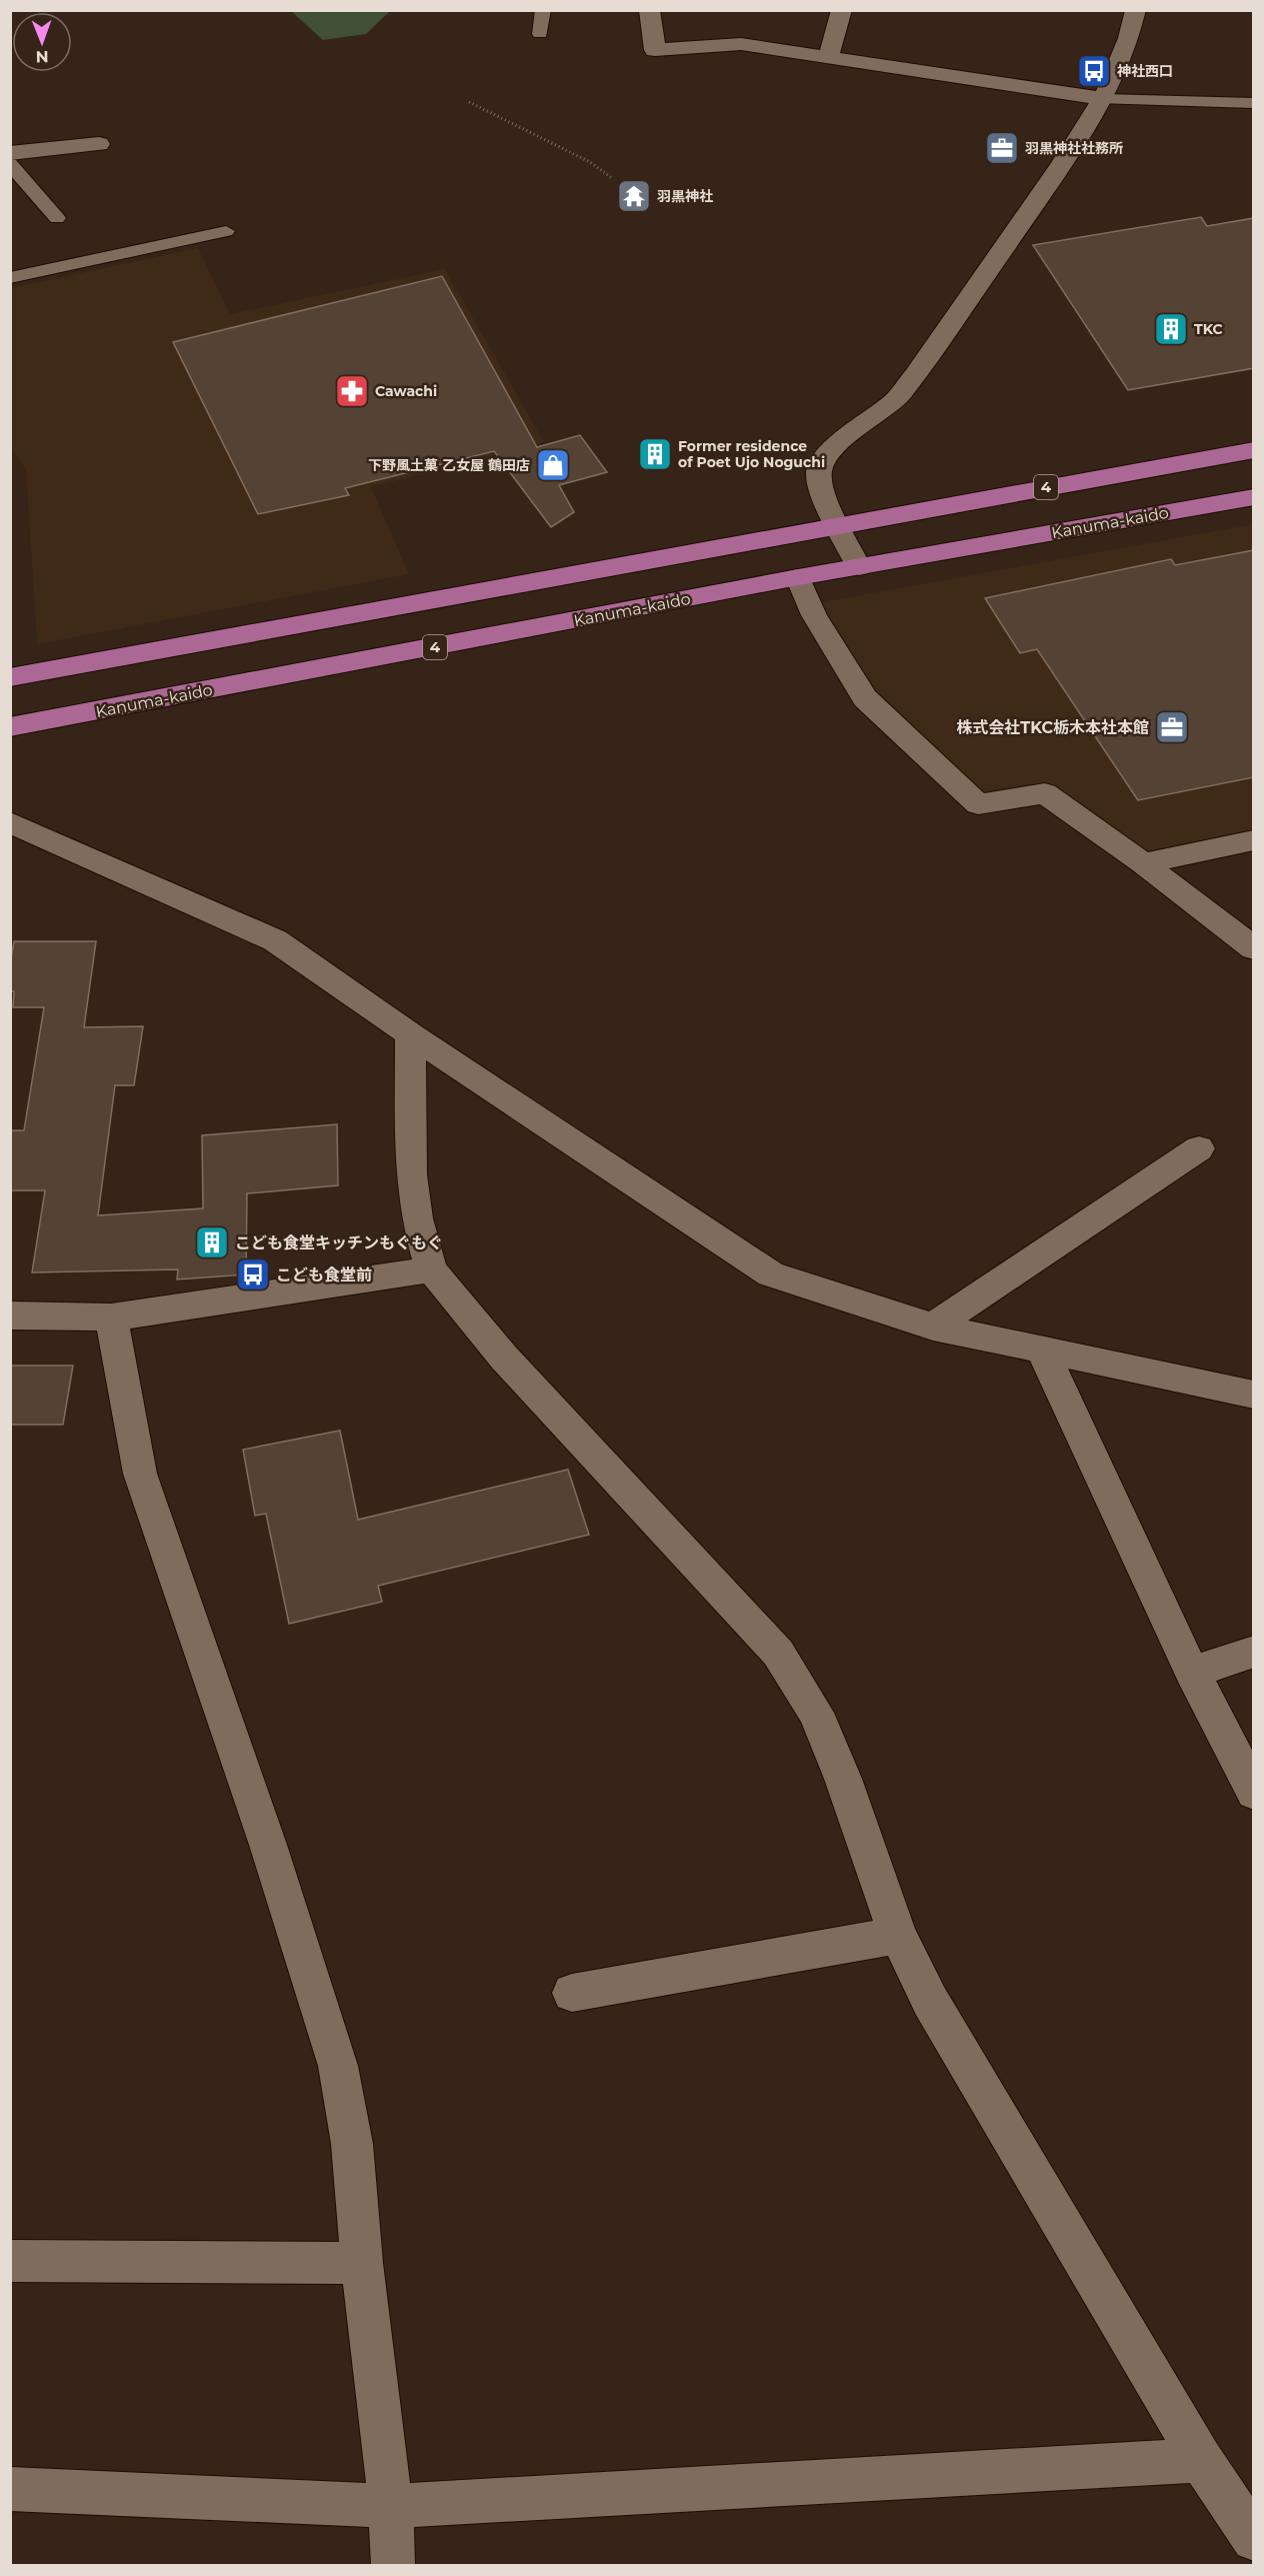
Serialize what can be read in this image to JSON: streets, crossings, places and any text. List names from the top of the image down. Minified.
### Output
{"streets":{"main road":["4","Kanuma-kaido"]},"places":{"bus stop":["神社西口","こども食堂前"],"office":["羽黒神社社務所","株式会社TKC栃木本社本館"],"temple":["羽黒神社"],"building":["TKC","Former residence of Poet Ujo Noguchi","こども食堂キッチンもぐもぐ"],"pharmacy":["Cawachi"],"shop":["下野風土菓 乙女屋 鶴田店"]},"north":"bottom"}
